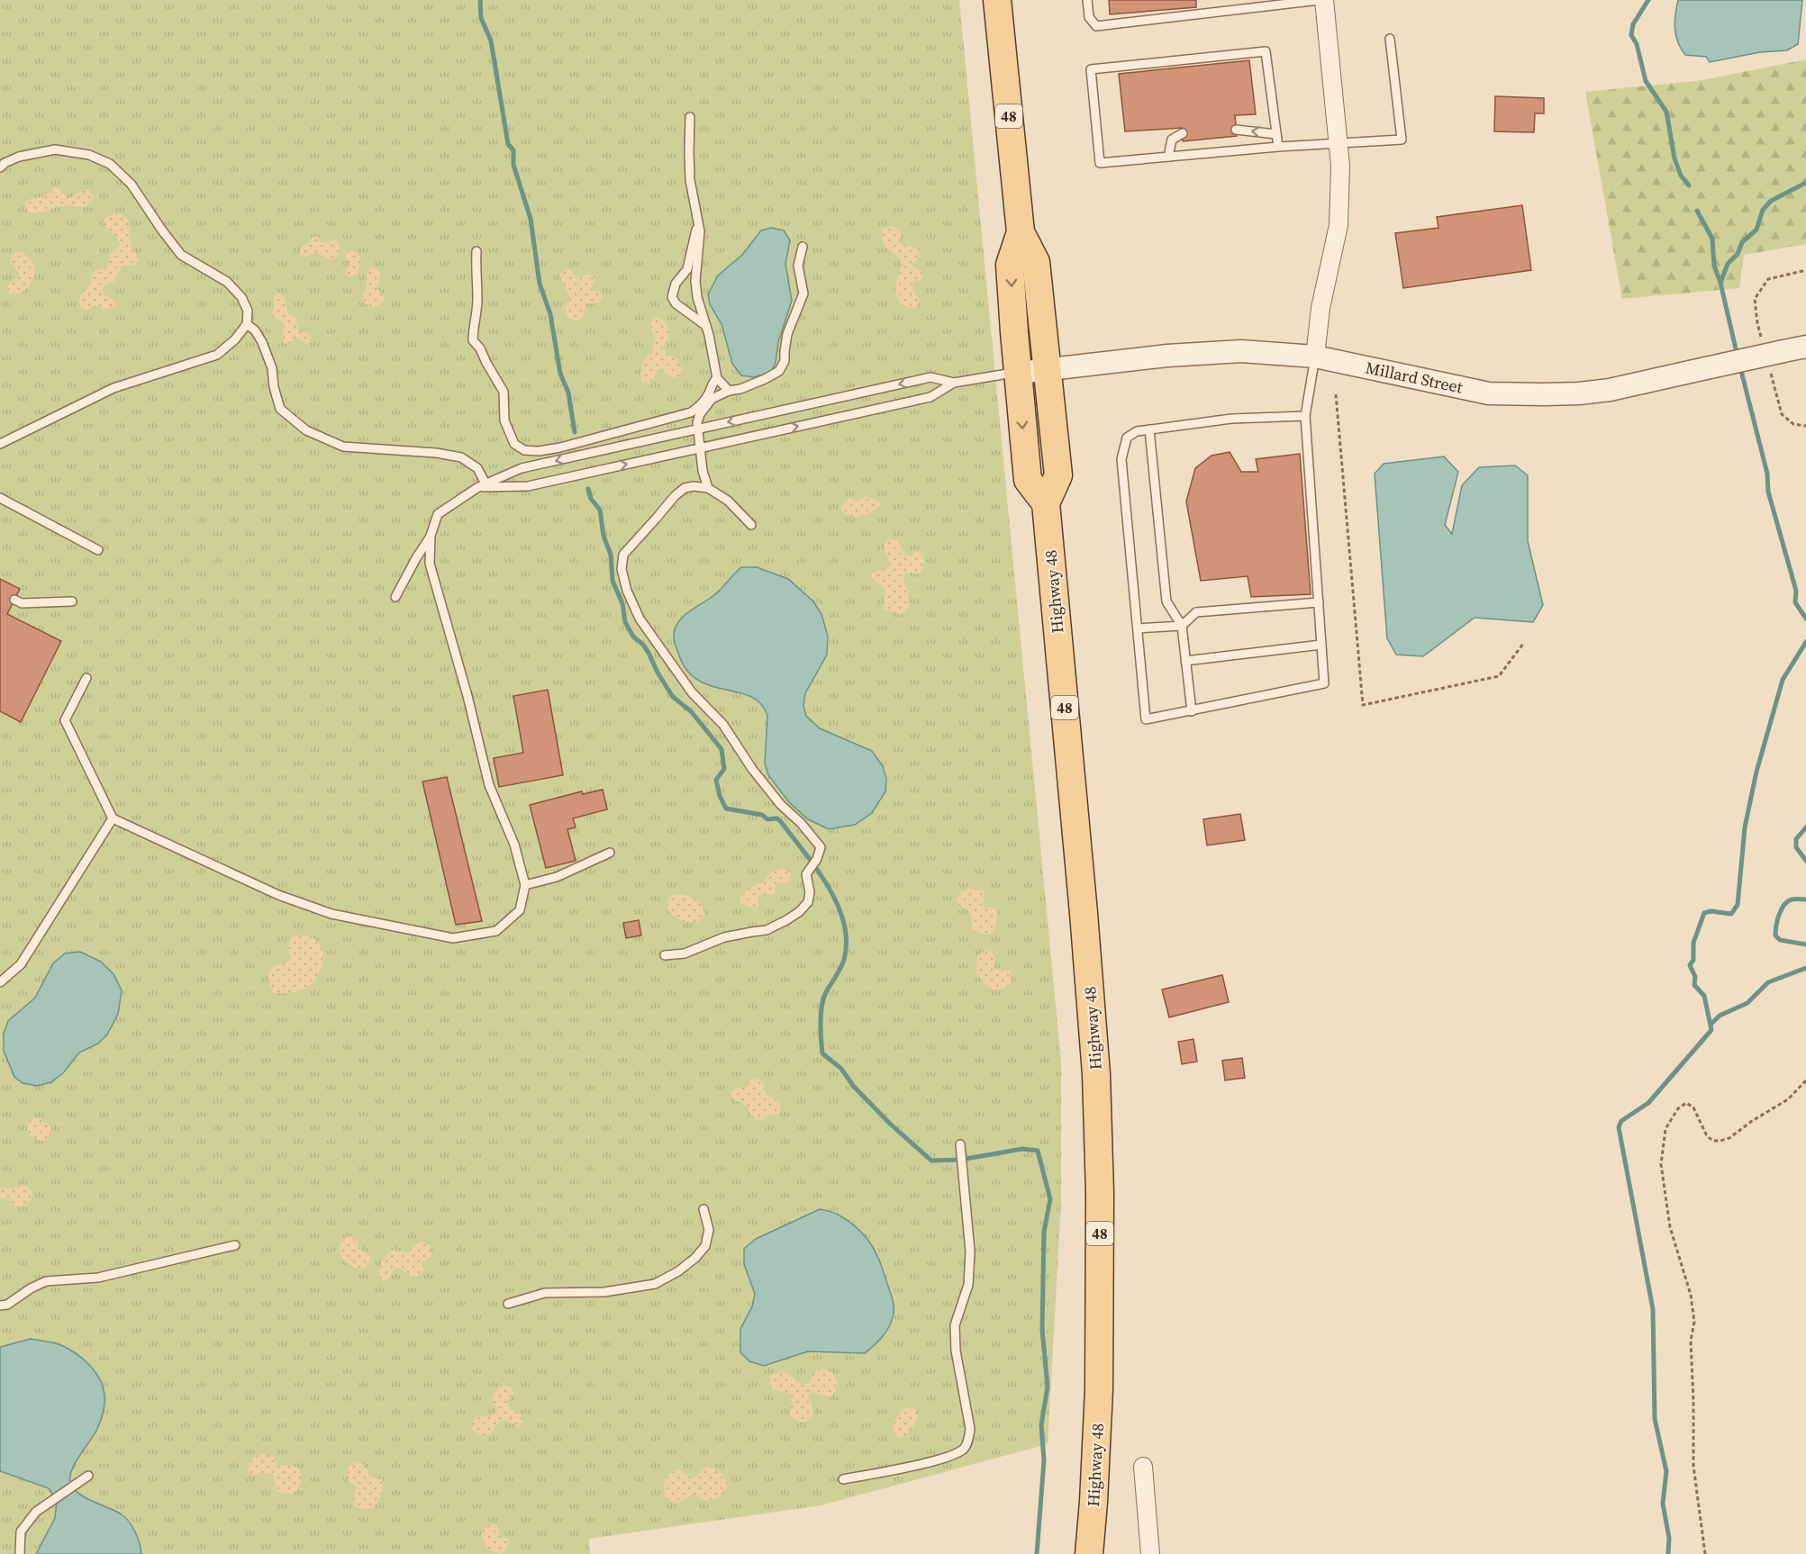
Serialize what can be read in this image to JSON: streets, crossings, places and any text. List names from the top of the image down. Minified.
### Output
{"streets":{"main road":["48","Highway 48"],"street":["Millard Street"]},"crossings":[["Millard Street","Highway 48"]]}
